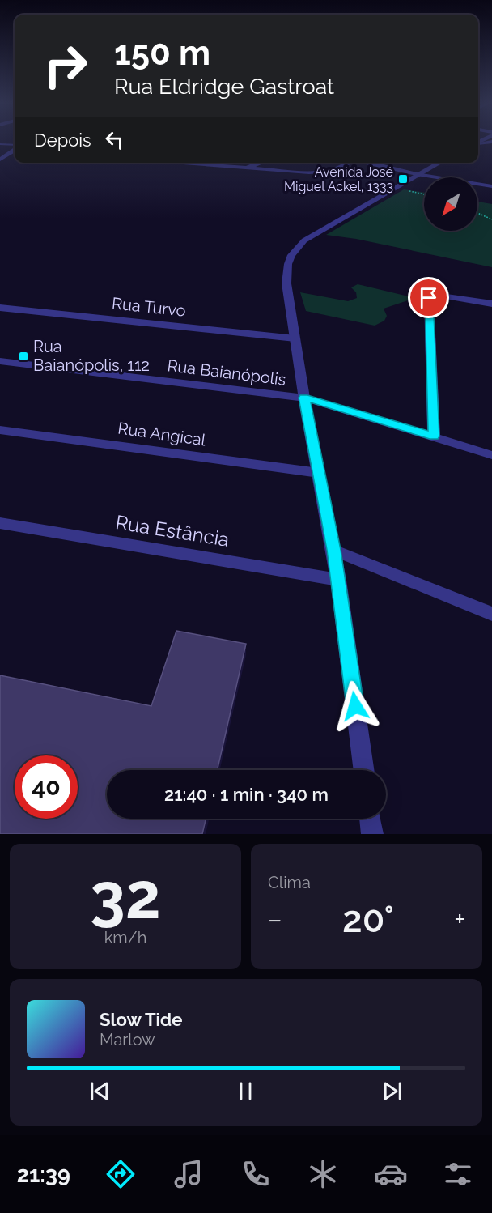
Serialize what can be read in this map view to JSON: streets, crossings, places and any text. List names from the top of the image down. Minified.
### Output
{"streets":{"street":["Rua Turvo","Rua Baianópolis","Rua Angical","Rua Estância"]},"places":{"transit":["Avenida José Miguel Ackel, 1333","Rua Baianópolis, 112"]},"north":"bottom left","page":{"turn":["150 m","Rua Eldridge Gastroat"],"then":"Depois","limit":"40","trip":"21:40 · 1 min · 340 m","tile":[["32","km/h"],"Clima"],"heat":["−","20°","+"],"song":["Slow Tide","Marlow"],"tabs":"21:39"}}
